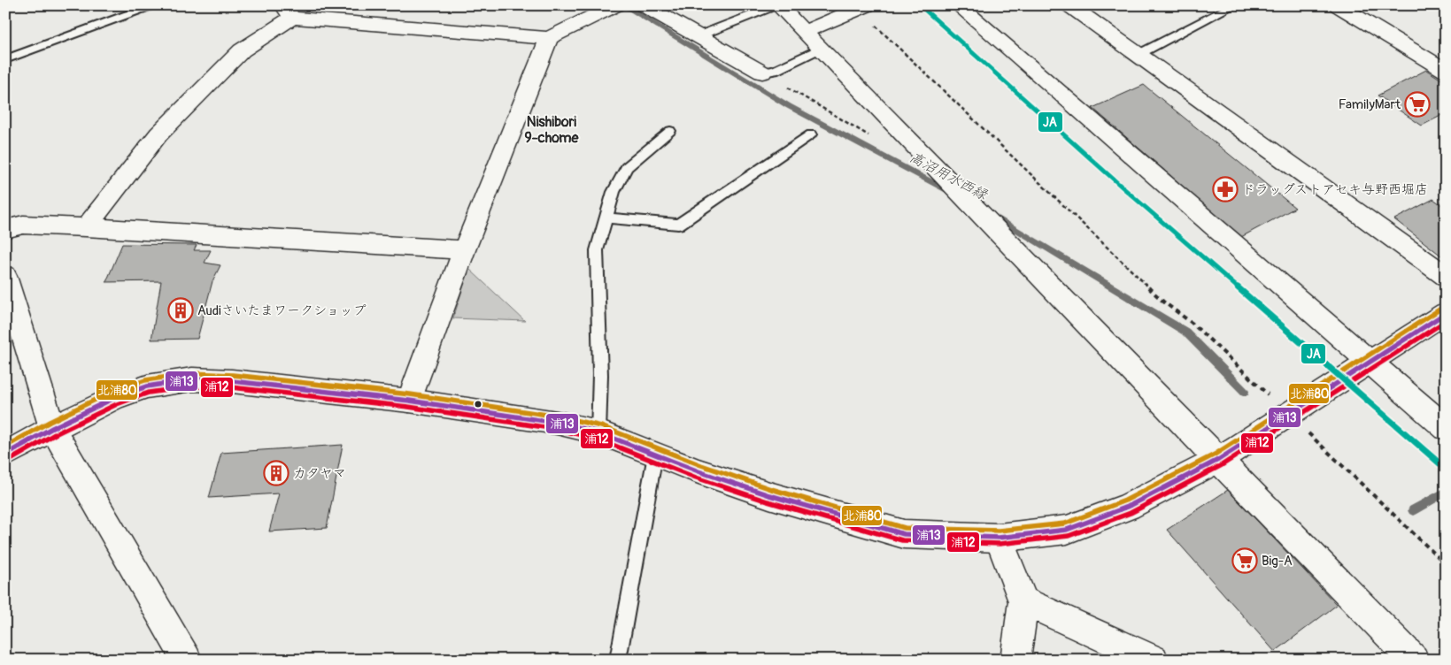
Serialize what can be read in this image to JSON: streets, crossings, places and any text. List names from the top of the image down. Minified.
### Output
{"districts":["Nishibori 9-chome"],"water":["高沼用水西縁"],"places":{"supermarket":["FamilyMart","Big-A"],"pharmacy":["ドラッグストアセキ与野西堀店"],"building":["Audiさいたまワークショップ","カタヤマ"]},"lines":["transit line JA","transit line 北浦80","transit line 浦13","transit line 浦12"]}
